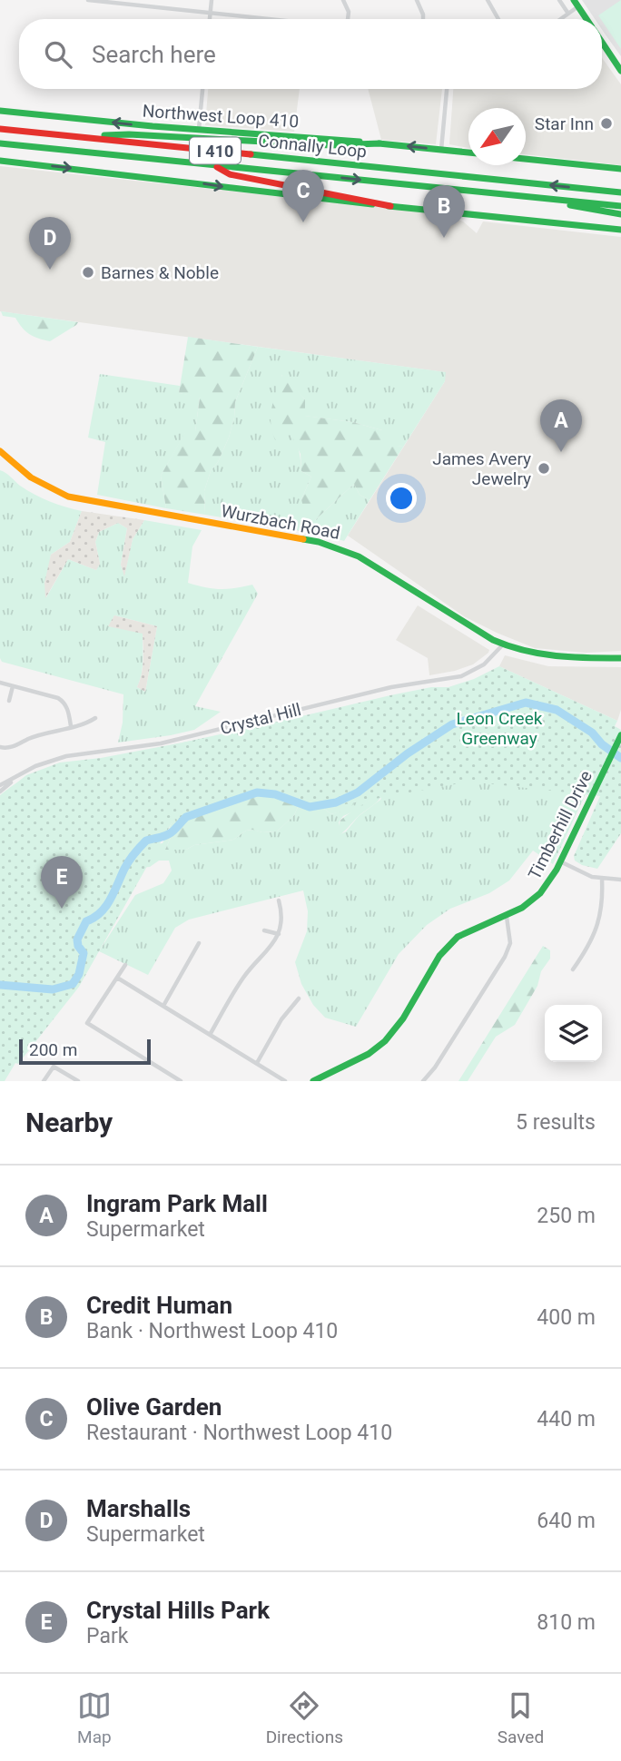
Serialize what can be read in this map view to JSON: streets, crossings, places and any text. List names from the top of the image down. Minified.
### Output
{"streets":{"main road":["Northwest Loop 410","Connally Loop","I 410","Wurzbach Road","Timberhill Drive"],"street":["Crystal Hill"]},"crossings":[["Wurzbach Road","Crystal Hill"]],"parks":["Leon Creek Greenway"],"places":["Star Inn","Barnes & Noble","James Avery Jewelry"],"scale_bar":"200 m","north":"bottom left","page":{"search":"Search here","pins":["C","B","D","A","E"],"scale":"200 m","heading":["Nearby","5 results"],"list":[{"mark":"A","name":"Ingram Park Mall","note":"Supermarket","value":"250 m"},{"mark":"B","name":"Credit Human","note":"Bank · Northwest Loop 410","value":"400 m"},{"mark":"C","name":"Olive Garden","note":"Restaurant · Northwest Loop 410","value":"440 m"},{"mark":"D","name":"Marshalls","note":"Supermarket","value":"640 m"},{"mark":"E","name":"Crystal Hills Park","note":"Park","value":"810 m"}],"nav":["Map","Directions","Saved"]}}
